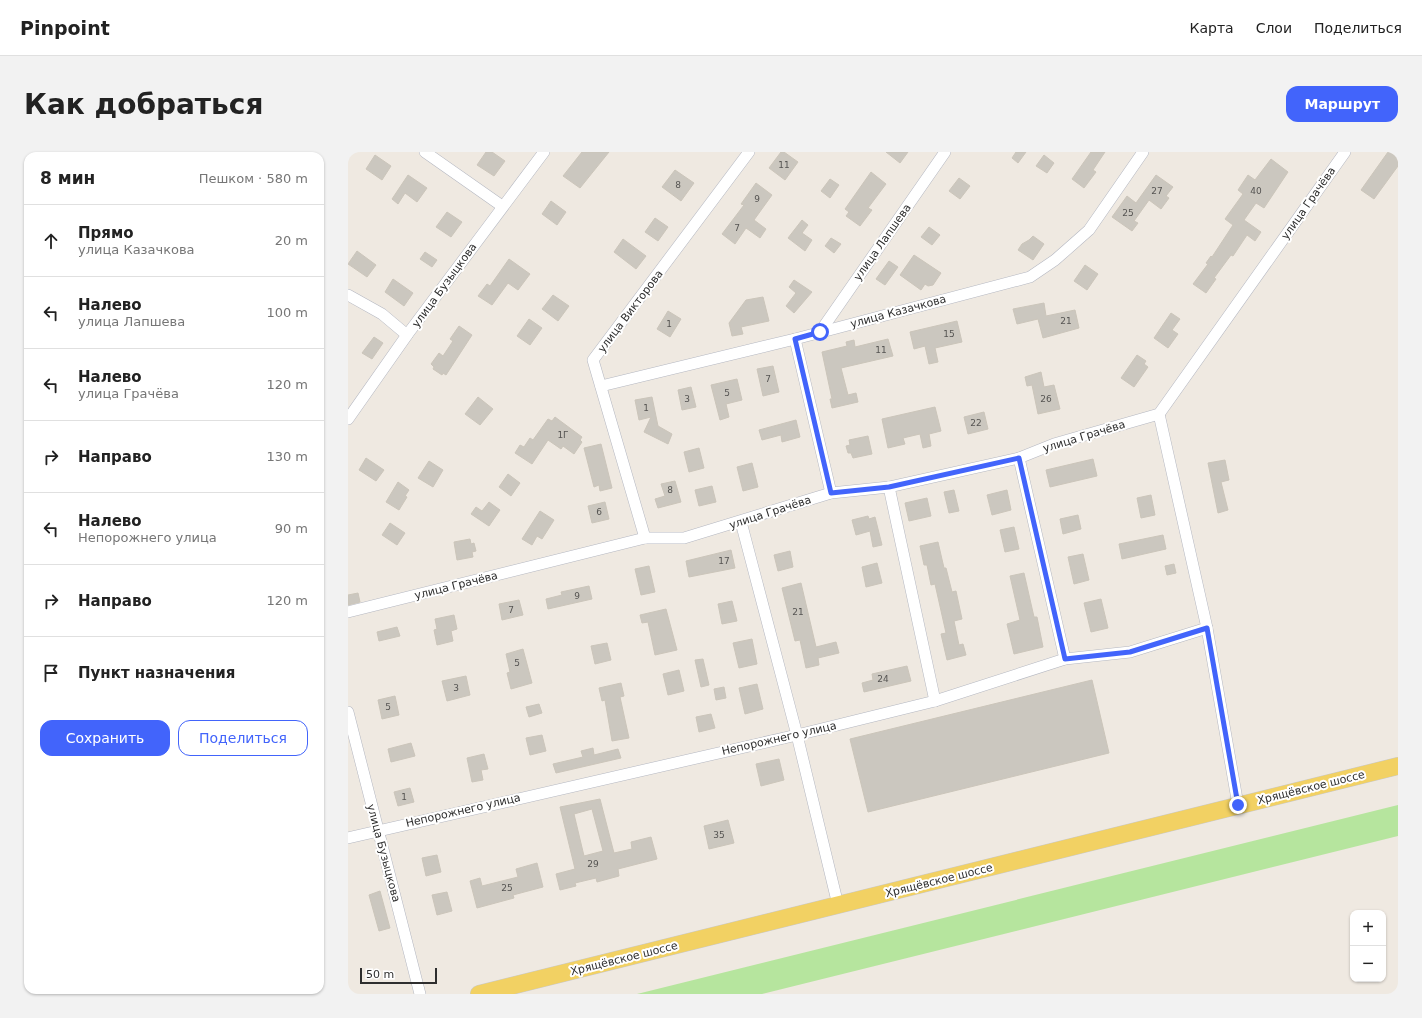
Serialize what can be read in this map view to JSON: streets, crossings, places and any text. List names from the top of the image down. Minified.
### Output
{"streets":{"main road":["Хрящёвское шоссе"],"street":["улица Грачёва","улица Лапшева","улица Бузыцкова","улица Викторова","улица Казачкова","Непорожнего улица"]},"crossings":[["улица Грачёва","улица Викторова"],["улица Лапшева","улица Казачкова"],["улица Бузыцкова","Непорожнего улица"],["улица Викторова","улица Казачкова"]],"house_numbers":["11","8","27","40","9","25","7","21","1","15","11","7","5","3","26","1","22","1Г","8","6","17","9","7","21","5","24","3","5","1","35","29","25"],"scale_bar":"50 m","page":{"header":"Pinpoint","nav":["Карта","Слои","Поделиться"],"buttons":["Маршрут",["Сохранить","Поделиться"]],"title":"Как добраться","heading":["8 мин","Пешком · 580 m"],"list":[["Прямо","улица Казачкова","20 m"],["Налево","улица Лапшева","100 m"],["Налево","улица Грачёва","120 m"],["Направо","130 m"],["Налево","Непорожнего улица","90 m"],["Направо","120 m"],"Пункт назначения"],"map_buttons":["+","−"],"scale":"50 m"}}
